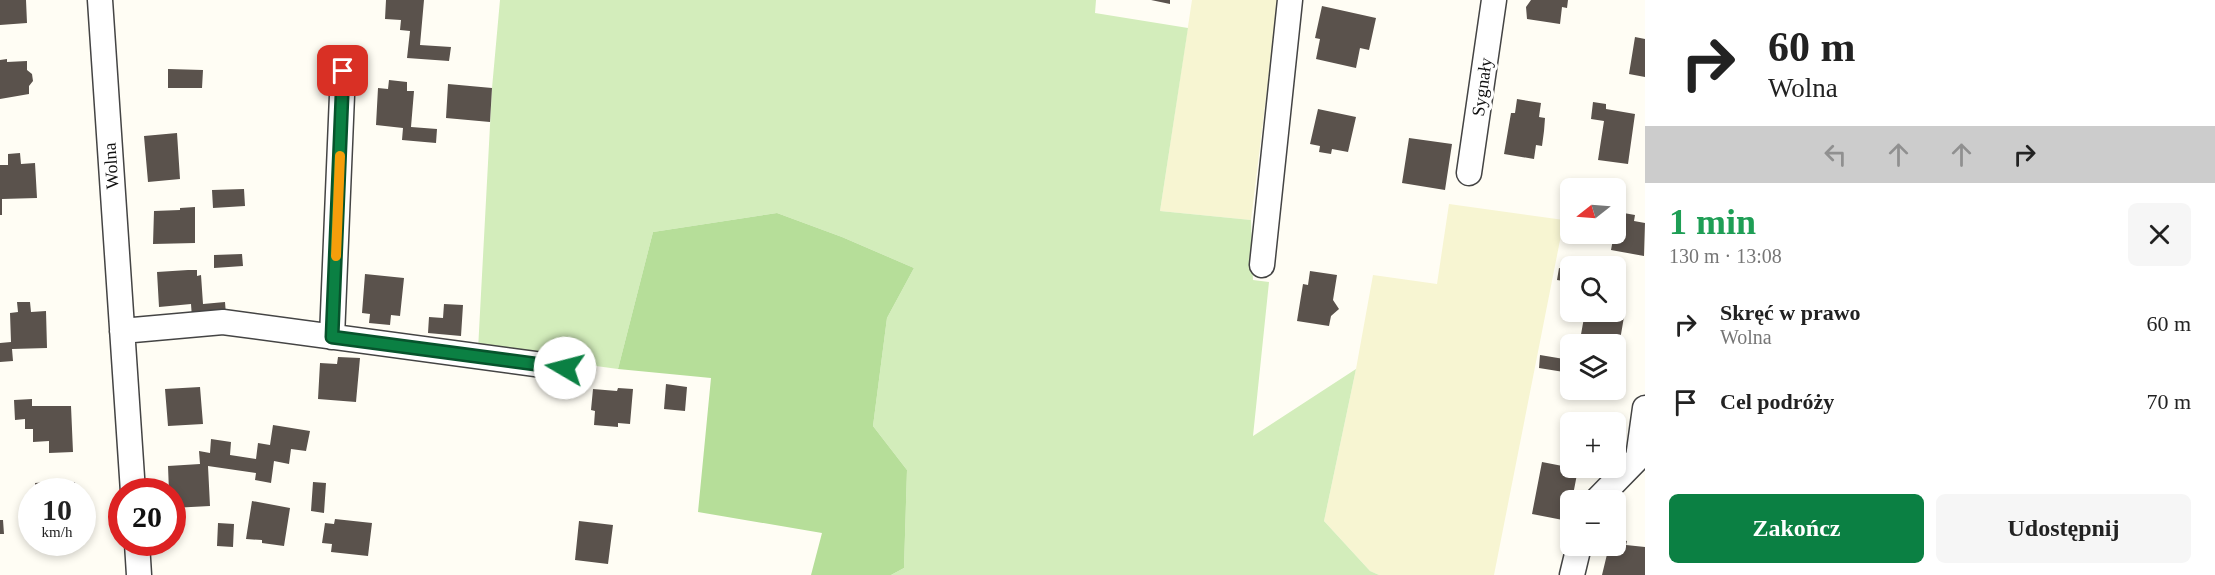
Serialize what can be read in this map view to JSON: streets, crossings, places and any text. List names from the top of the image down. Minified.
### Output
{"streets":{"street":["Sygnały","Wolna"]},"north":"left","page":{"turn":["60 m","Wolna"],"map_buttons":["+","−"],"heading":["1 min","130 m · 13:08"],"list":[{"name":"Skręć w prawo","note":"Wolna","value":"60 m"},{"name":"Cel podróży","value":"70 m"}],"speed":"10 km/h","limit":"20","buttons":["Zakończ","Udostępnij"]}}
